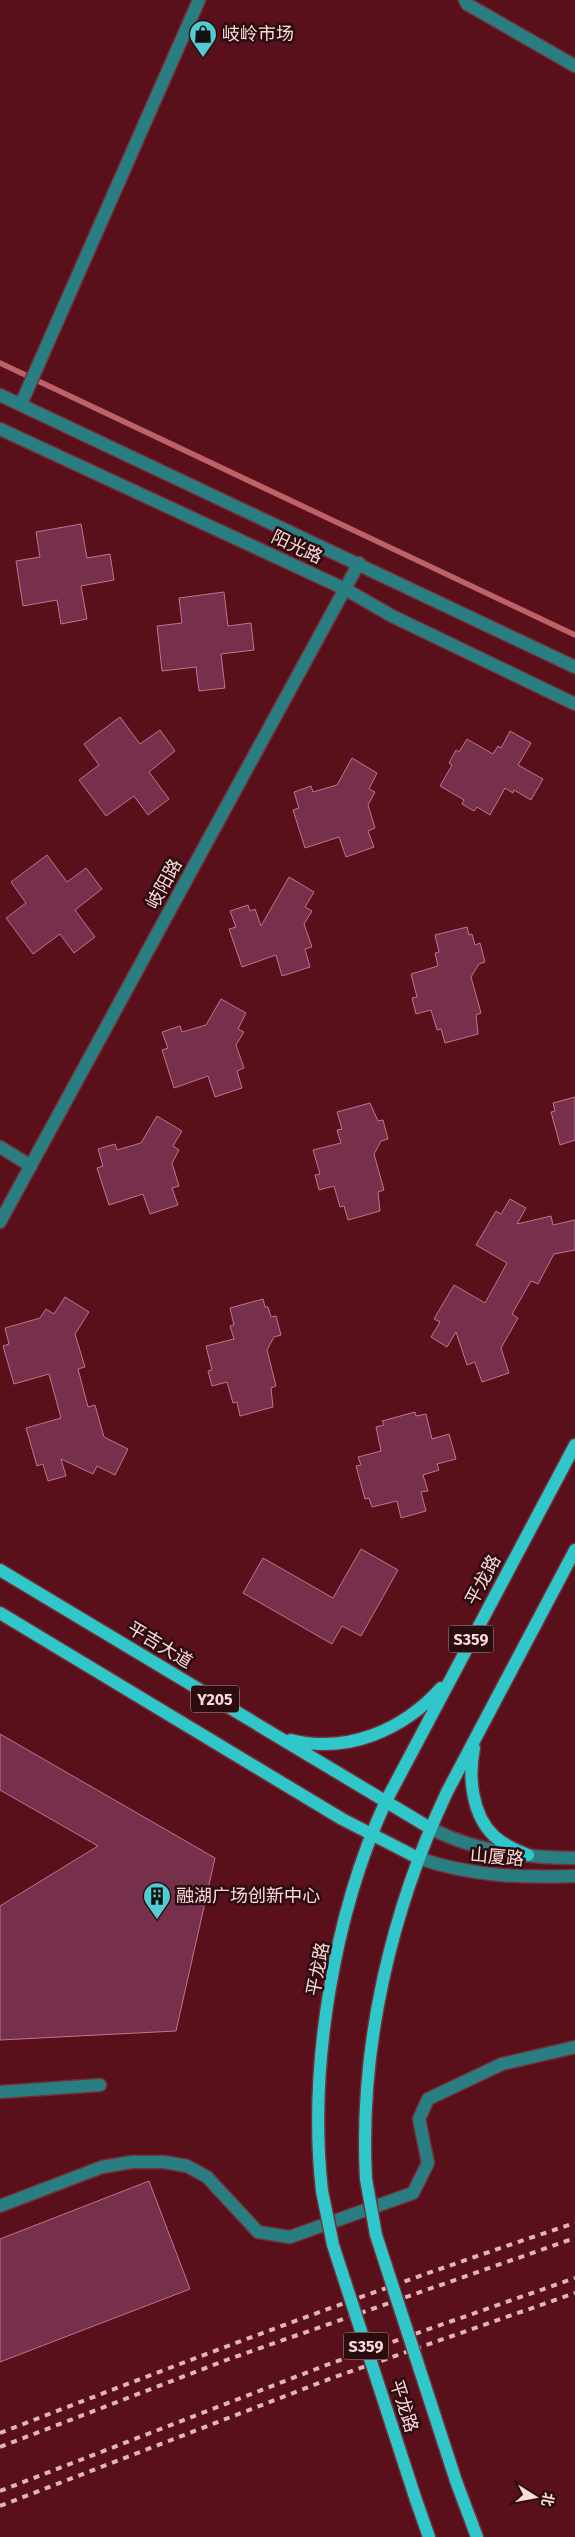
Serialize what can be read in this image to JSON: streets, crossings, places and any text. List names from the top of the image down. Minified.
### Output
{"streets":{"main road":["平龙路","S359","平吉大道","Y205"],"street":["阳光路","岐阳路","山厦路"]},"crossings":[["阳光路","岐阳路"],["平龙路","平吉大道"],["平龙路","Y205"],["平龙路","山厦路"],["平吉大道","山厦路"],["Y205","山厦路"]],"places":{"shop":["岐岭市场"],"building":["融湖广场创新中心"]},"north":"right"}
